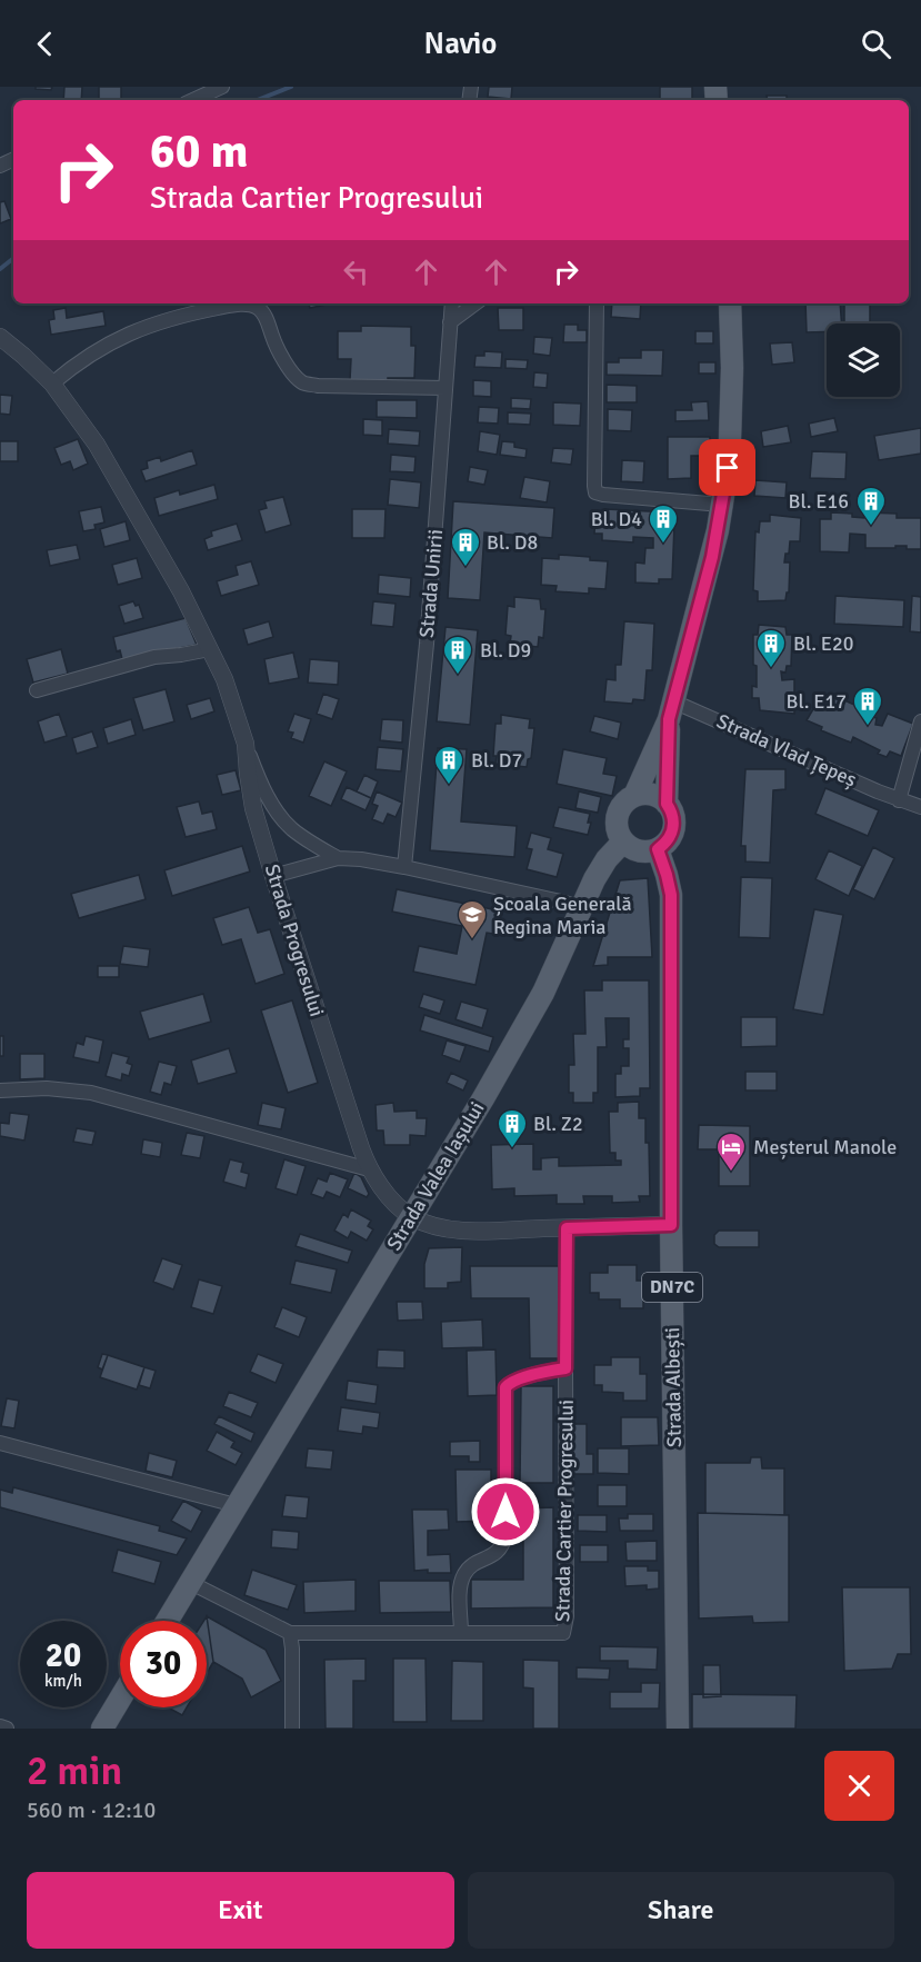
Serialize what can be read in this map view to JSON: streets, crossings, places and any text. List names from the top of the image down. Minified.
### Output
{"streets":{"main road":["Strada Valea Iașului","DN7C","Strada Albești"],"street":["Strada Unirii","Strada Vlad Țepeș","Strada Progresului","Strada Cartier Progresului"]},"crossings":[["Strada Progresului","Strada Valea Iașului"],["Strada Valea Iașului","Strada Albești"],["Strada Valea Iașului","Strada Cartier Progresului"]],"places":{"building":["Bl. E16","Bl. D4","Bl. D8","Bl. E20","Bl. D9","Bl. E17","Bl. D7","Bl. Z2"],"school or university":["Școala Generală Regina Maria"],"hotel":["Meșterul Manole"]},"page":{"header":"Navio","turn":["60 m","Strada Cartier Progresului"],"speed":"20 km/h","limit":"30","heading":["2 min","560 m · 12:10"],"buttons":["Exit","Share"]}}
